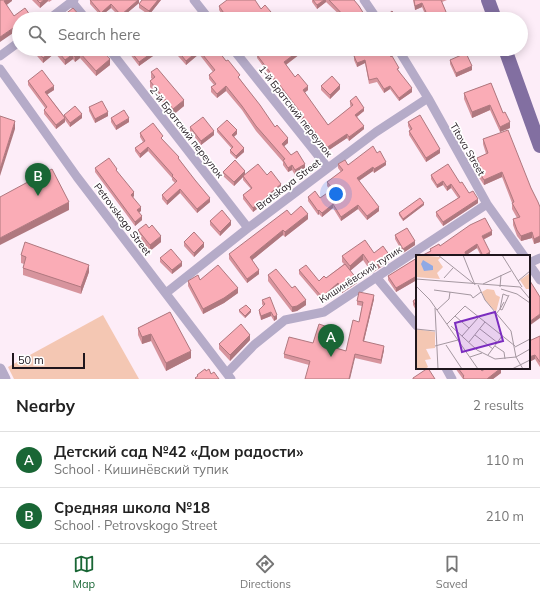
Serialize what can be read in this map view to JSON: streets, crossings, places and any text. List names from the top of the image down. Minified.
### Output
{"streets":{"street":["1-й Братский переулок","2-й Братский переулок","Titova Street","Bratskaya Street","Petrovskogo Street","Кишинёвский тупик"]},"crossings":[["1-й Братский переулок","Bratskaya Street"],["2-й Братский переулок","Bratskaya Street"],["Titova Street","Bratskaya Street"],["Titova Street","Кишинёвский тупик"],["Bratskaya Street","Petrovskogo Street"],["Petrovskogo Street","Кишинёвский тупик"]],"scale_bar":"50 m","page":{"search":"Search here","pins":["B","A"],"scale":"50 m","heading":["Nearby","2 results"],"list":[{"mark":"A","name":"Детский сад №42 «Дом радости»","note":"School · Кишинёвский тупик","value":"110 m"},{"mark":"B","name":"Средняя школа №18","note":"School · Petrovskogo Street","value":"210 m"}],"nav":["Map","Directions","Saved"]}}
